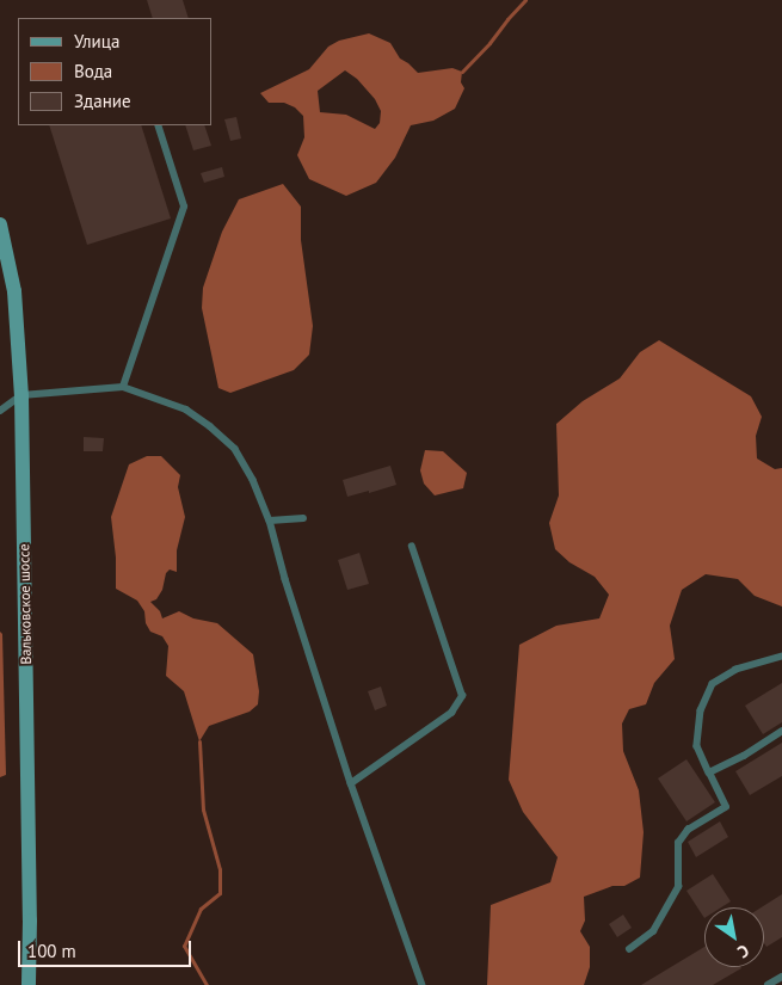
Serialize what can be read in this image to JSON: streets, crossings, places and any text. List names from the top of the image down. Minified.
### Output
{"streets":{"main road":["Вальковское шоссе"]},"legend":["Улица","Вода","Здание"],"scale_bar":"100 m","north":"bottom right"}
